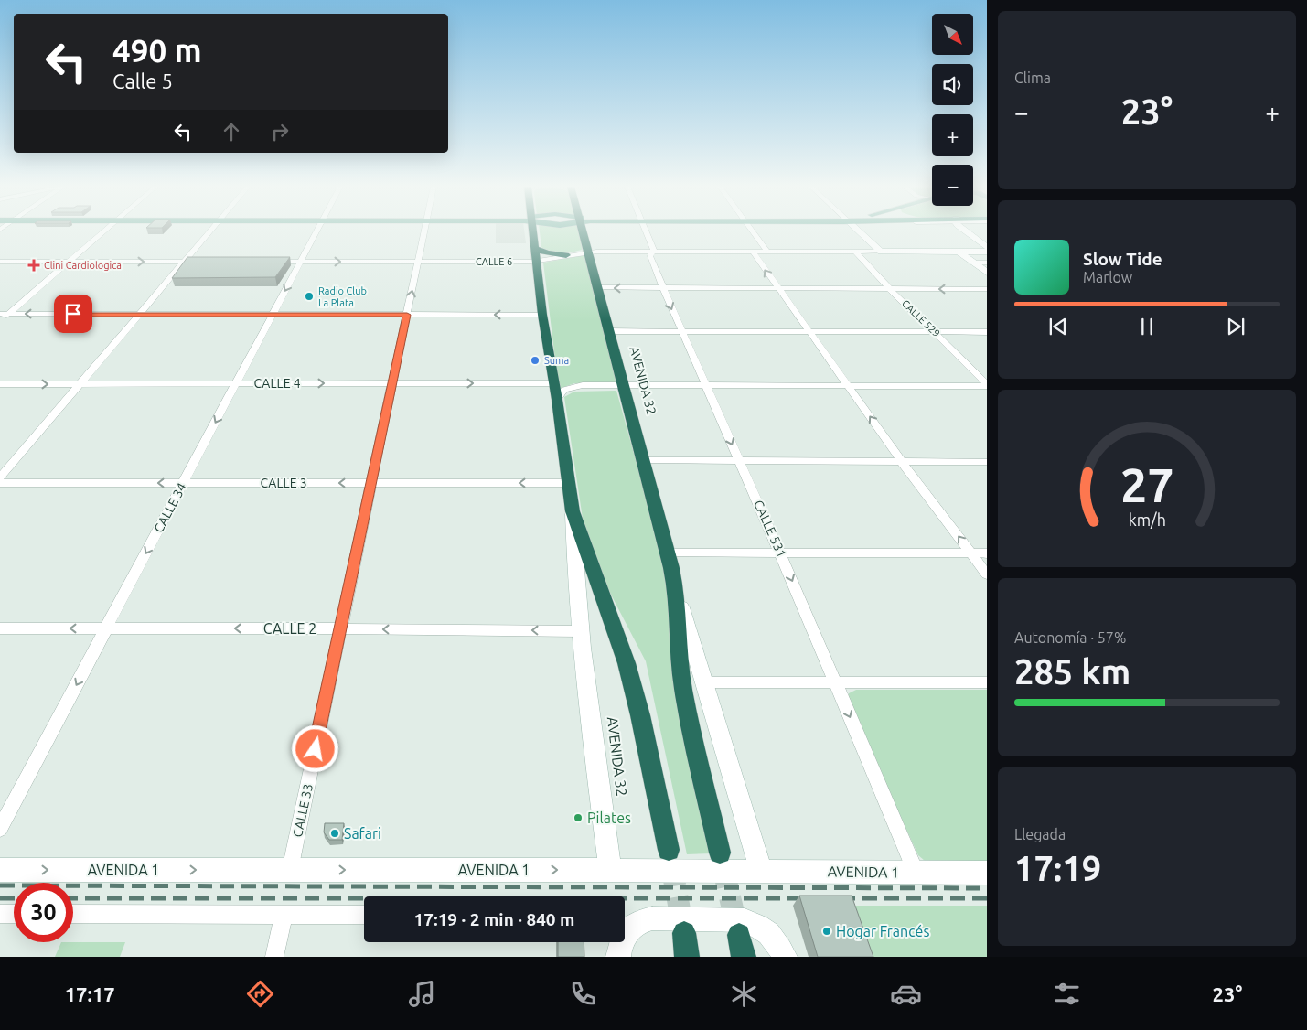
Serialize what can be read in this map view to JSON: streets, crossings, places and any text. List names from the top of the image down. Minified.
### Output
{"streets":{"highway":["AVENIDA 32"],"street":["CALLE 6","CALLE 529","CALLE 4","CALLE 3","CALLE 34","CALLE 531","CALLE 2","CALLE 33","AVENIDA 1"]},"crossings":[["CALLE 6","CALLE 529"],["CALLE 6","AVENIDA 32"],["CALLE 6","CALLE 34"],["CALLE 6","CALLE 531"],["CALLE 6","CALLE 33"],["AVENIDA 32","CALLE 4"],["AVENIDA 32","CALLE 3"],["AVENIDA 32","CALLE 2"],["AVENIDA 32","AVENIDA 1"],["CALLE 4","CALLE 34"],["CALLE 4","CALLE 33"],["CALLE 3","CALLE 34"],["CALLE 3","CALLE 33"],["CALLE 34","CALLE 2"],["CALLE 531","AVENIDA 1"],["CALLE 2","CALLE 33"],["CALLE 33","AVENIDA 1"]],"one_way":["CALLE 3","CALLE 34","CALLE 531","CALLE 2"],"places":{"health":["Clini Cardiologica"],"other":["Radio Club La Plata","Suma","Pilates","Safari","Hogar Francés"]},"north":"bottom right","page":{"tile":["Clima",["Autonomía · 57%","285 km"],["Llegada","17:19"]],"map_buttons":["+","−"],"turn":["490 m","Calle 5"],"heat":["−","23°","+"],"song":["Slow Tide","Marlow"],"limit":"30","trip":"17:19 · 2 min · 840 m","tabs":["17:17","23°"],"gauge":["27","km/h"]}}
